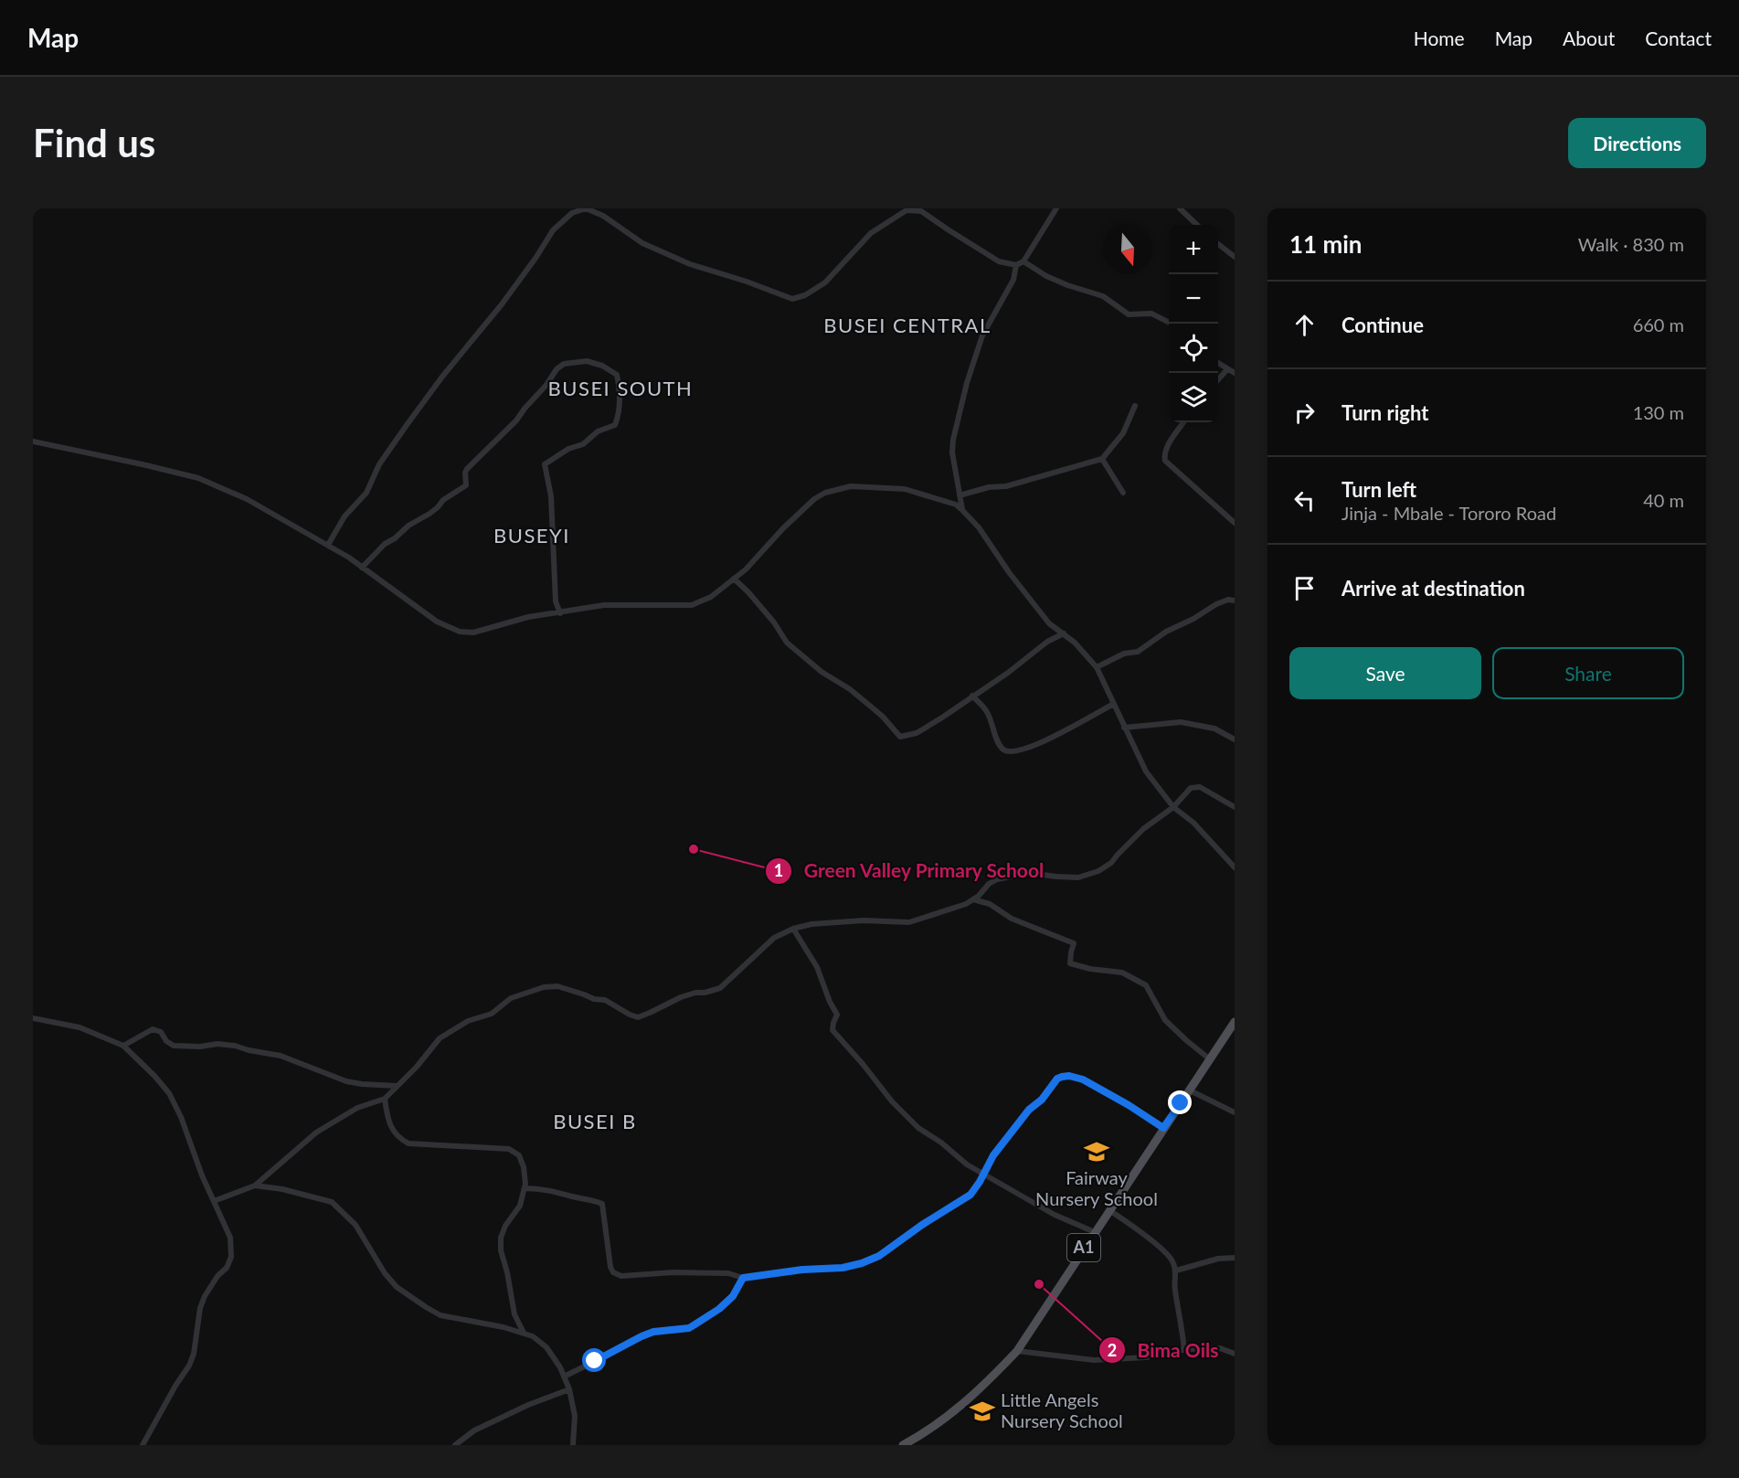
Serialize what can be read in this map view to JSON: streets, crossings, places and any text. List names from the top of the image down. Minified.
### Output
{"streets":{"main road":["A1"]},"districts":["BUSEI CENTRAL","BUSEI SOUTH","BUSEYI","BUSEI B"],"places":{"other":["Green Valley Primary School","Bima Oils"],"school or university":["Fairway Nursery School","Little Angels Nursery School"]},"north":"bottom","page":{"header":"Map","nav":["Home","Map","About","Contact"],"buttons":["Directions",["Save","Share"]],"title":"Find us","heading":["11 min","Walk · 830 m"],"map_buttons":["+","−"],"list":[["Continue","660 m"],["Turn right","130 m"],["Turn left","Jinja - Mbale - Tororo Road","40 m"],"Arrive at destination"]}}
